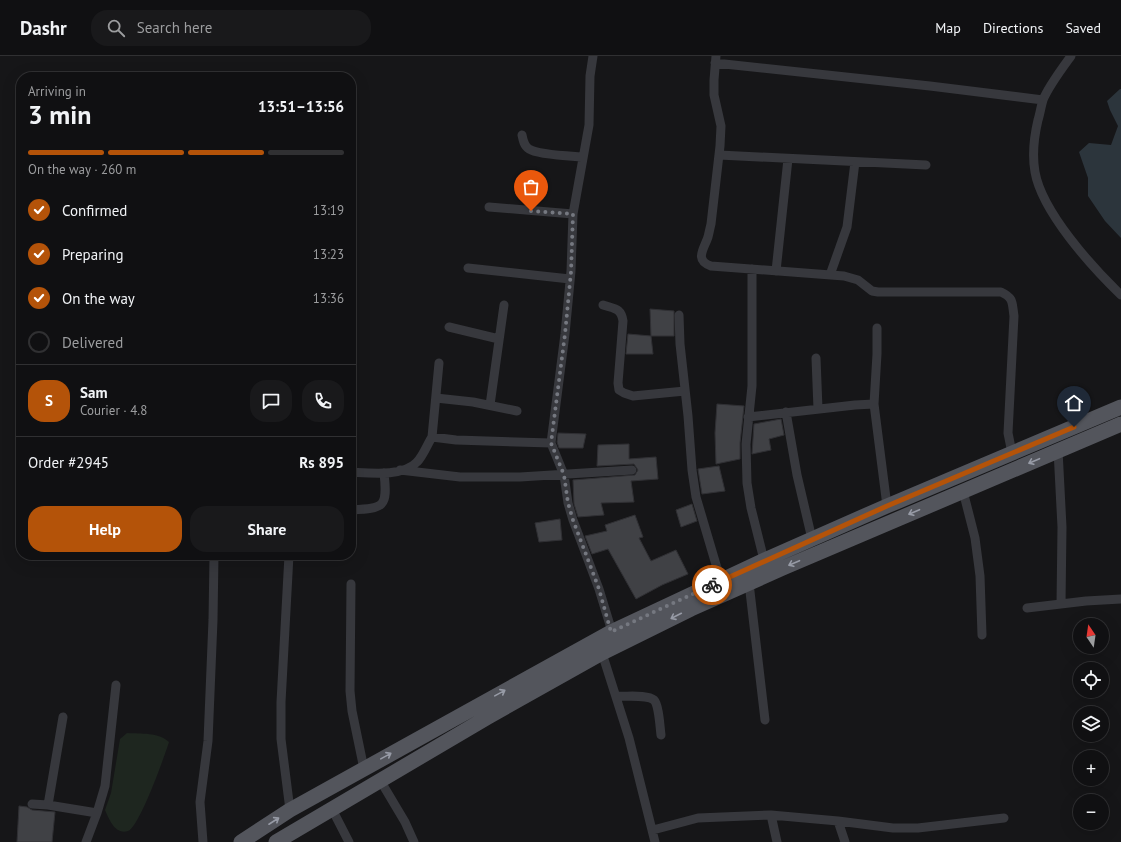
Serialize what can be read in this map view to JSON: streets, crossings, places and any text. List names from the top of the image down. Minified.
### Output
{"north":"top","page":{"header":"Dashr","search":"Search here","nav":["Map","Directions","Saved"],"heading":["3 min","Arriving in","13:51–13:56"],"panel":["Sam","Courier · 4.8","Order #2945","Rs 895"],"bar":"On the way · 260 m","list":[["Confirmed","13:19"],["Preparing","13:23"],["On the way","13:36"],"Delivered"],"round":"S","buttons":["Help","Share"],"map_buttons":["+","−"]}}
